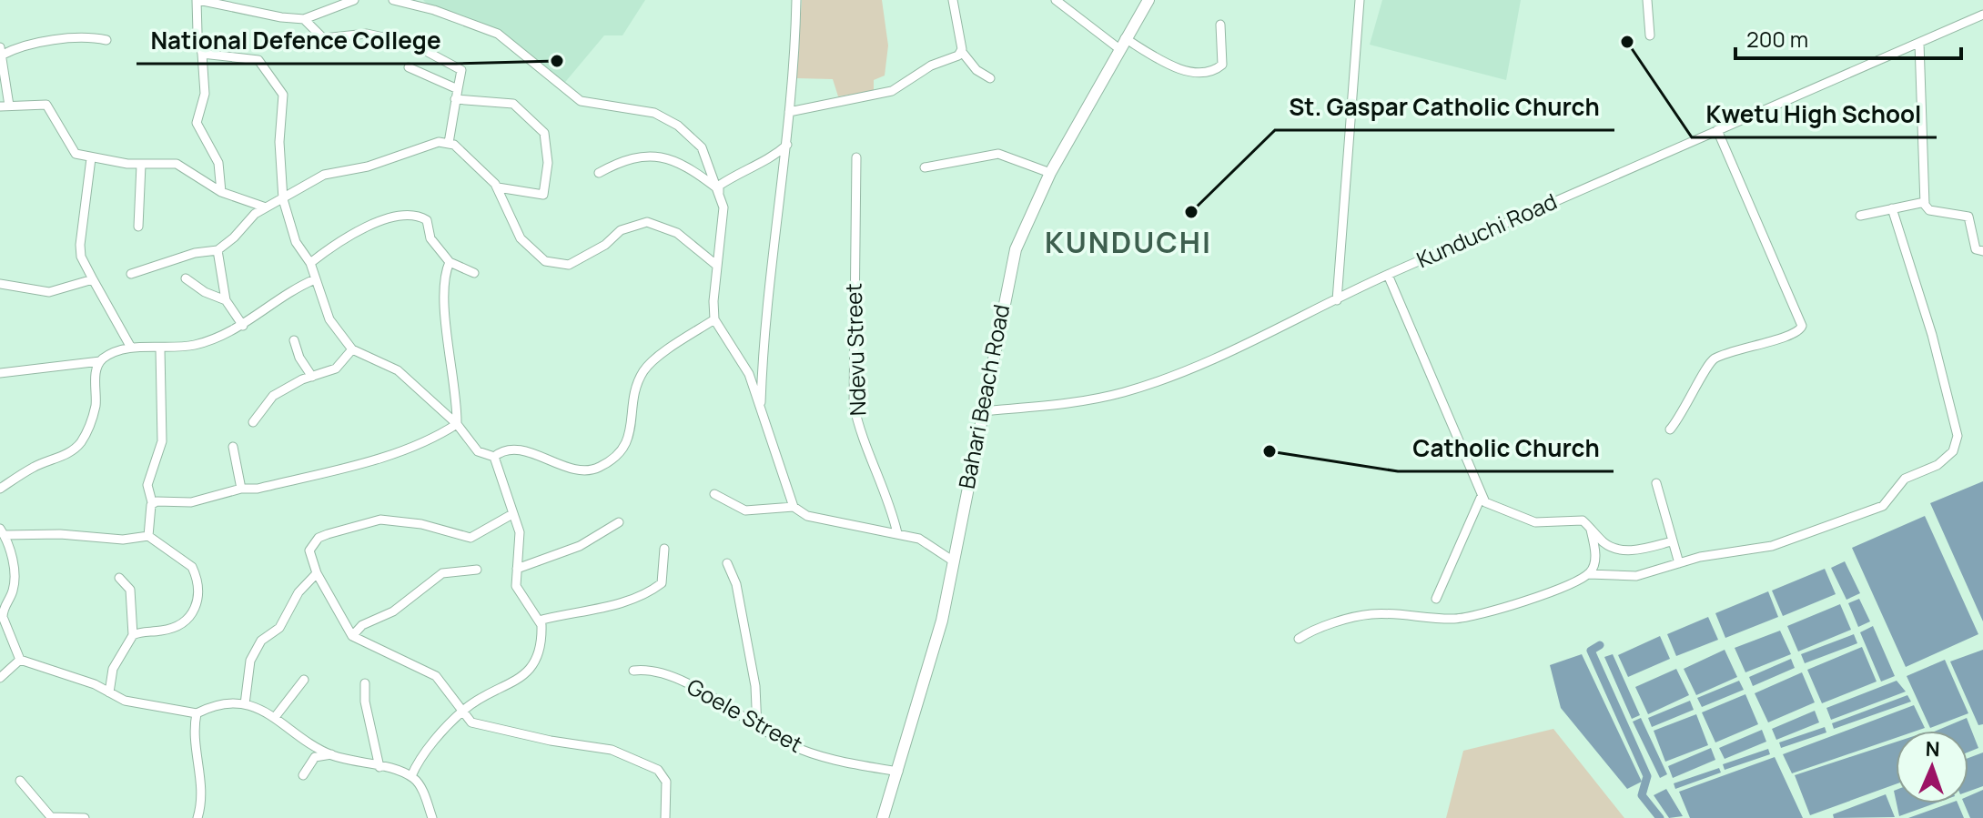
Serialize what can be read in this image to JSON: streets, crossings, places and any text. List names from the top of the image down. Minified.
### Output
{"streets":{"street":["Kunduchi Road","Ndevu Street","Bahari Beach Road","Goele Street"]},"crossings":[["Kunduchi Road","Bahari Beach Road"],["Bahari Beach Road","Goele Street"]],"districts":["KUNDUCHI"],"places":["Kwetu High School","National Defence College","St. Gaspar Catholic Church","Catholic Church"],"scale_bar":"200 m","north":"top"}
